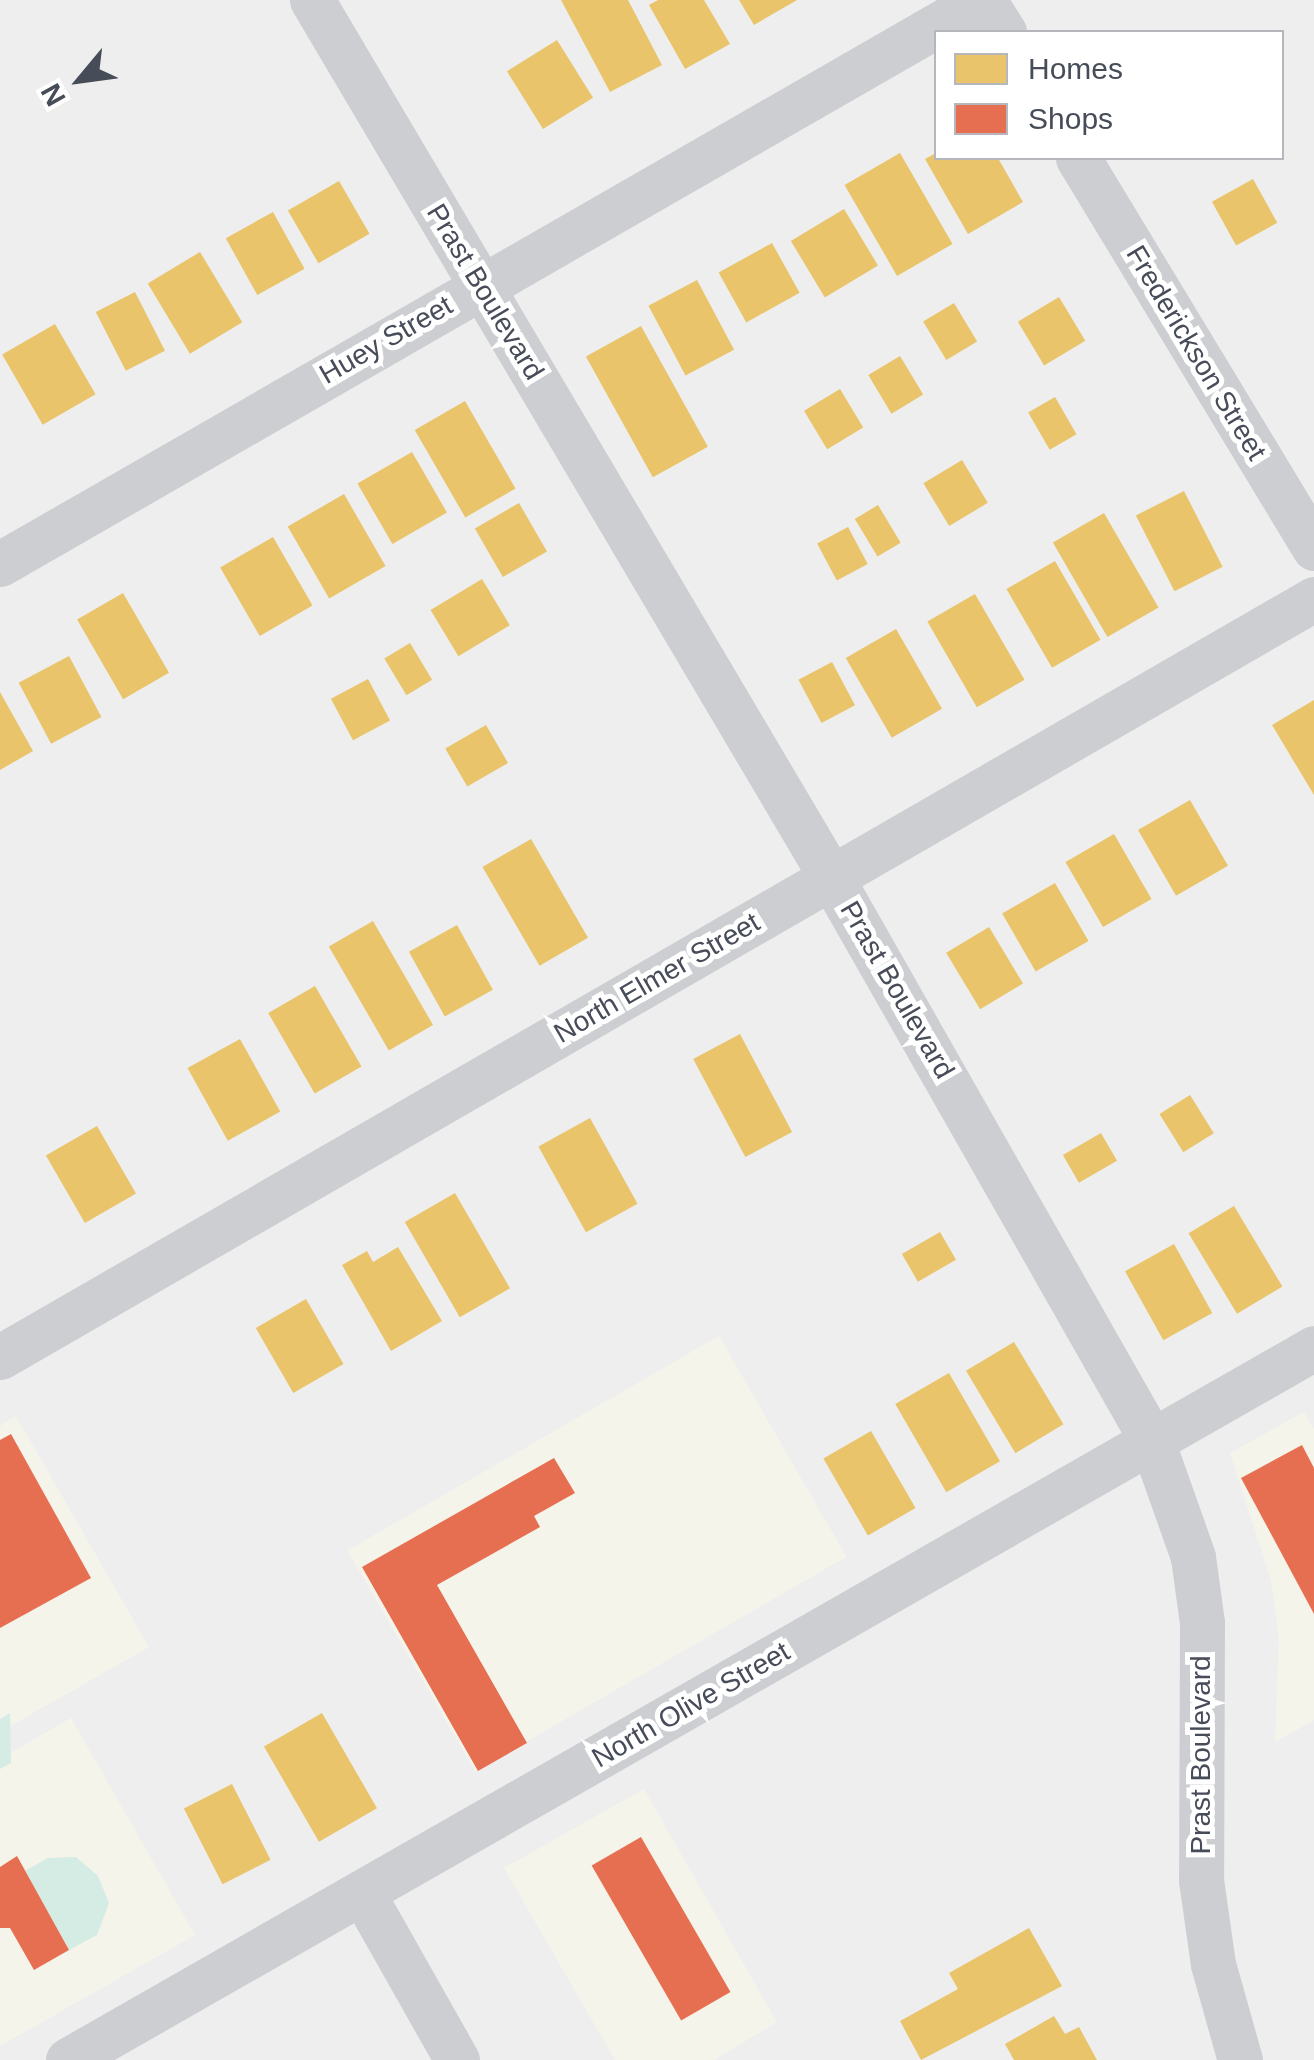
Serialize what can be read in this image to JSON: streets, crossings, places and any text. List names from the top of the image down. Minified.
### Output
{"streets":{"street":["Prast Boulevard","Huey Street","Frederickson Street","North Elmer Street","North Olive Street"]},"crossings":[["Prast Boulevard","Huey Street"],["Prast Boulevard","North Elmer Street"],["Prast Boulevard","North Olive Street"]],"legend":["Homes","Shops"],"north":"bottom left"}
